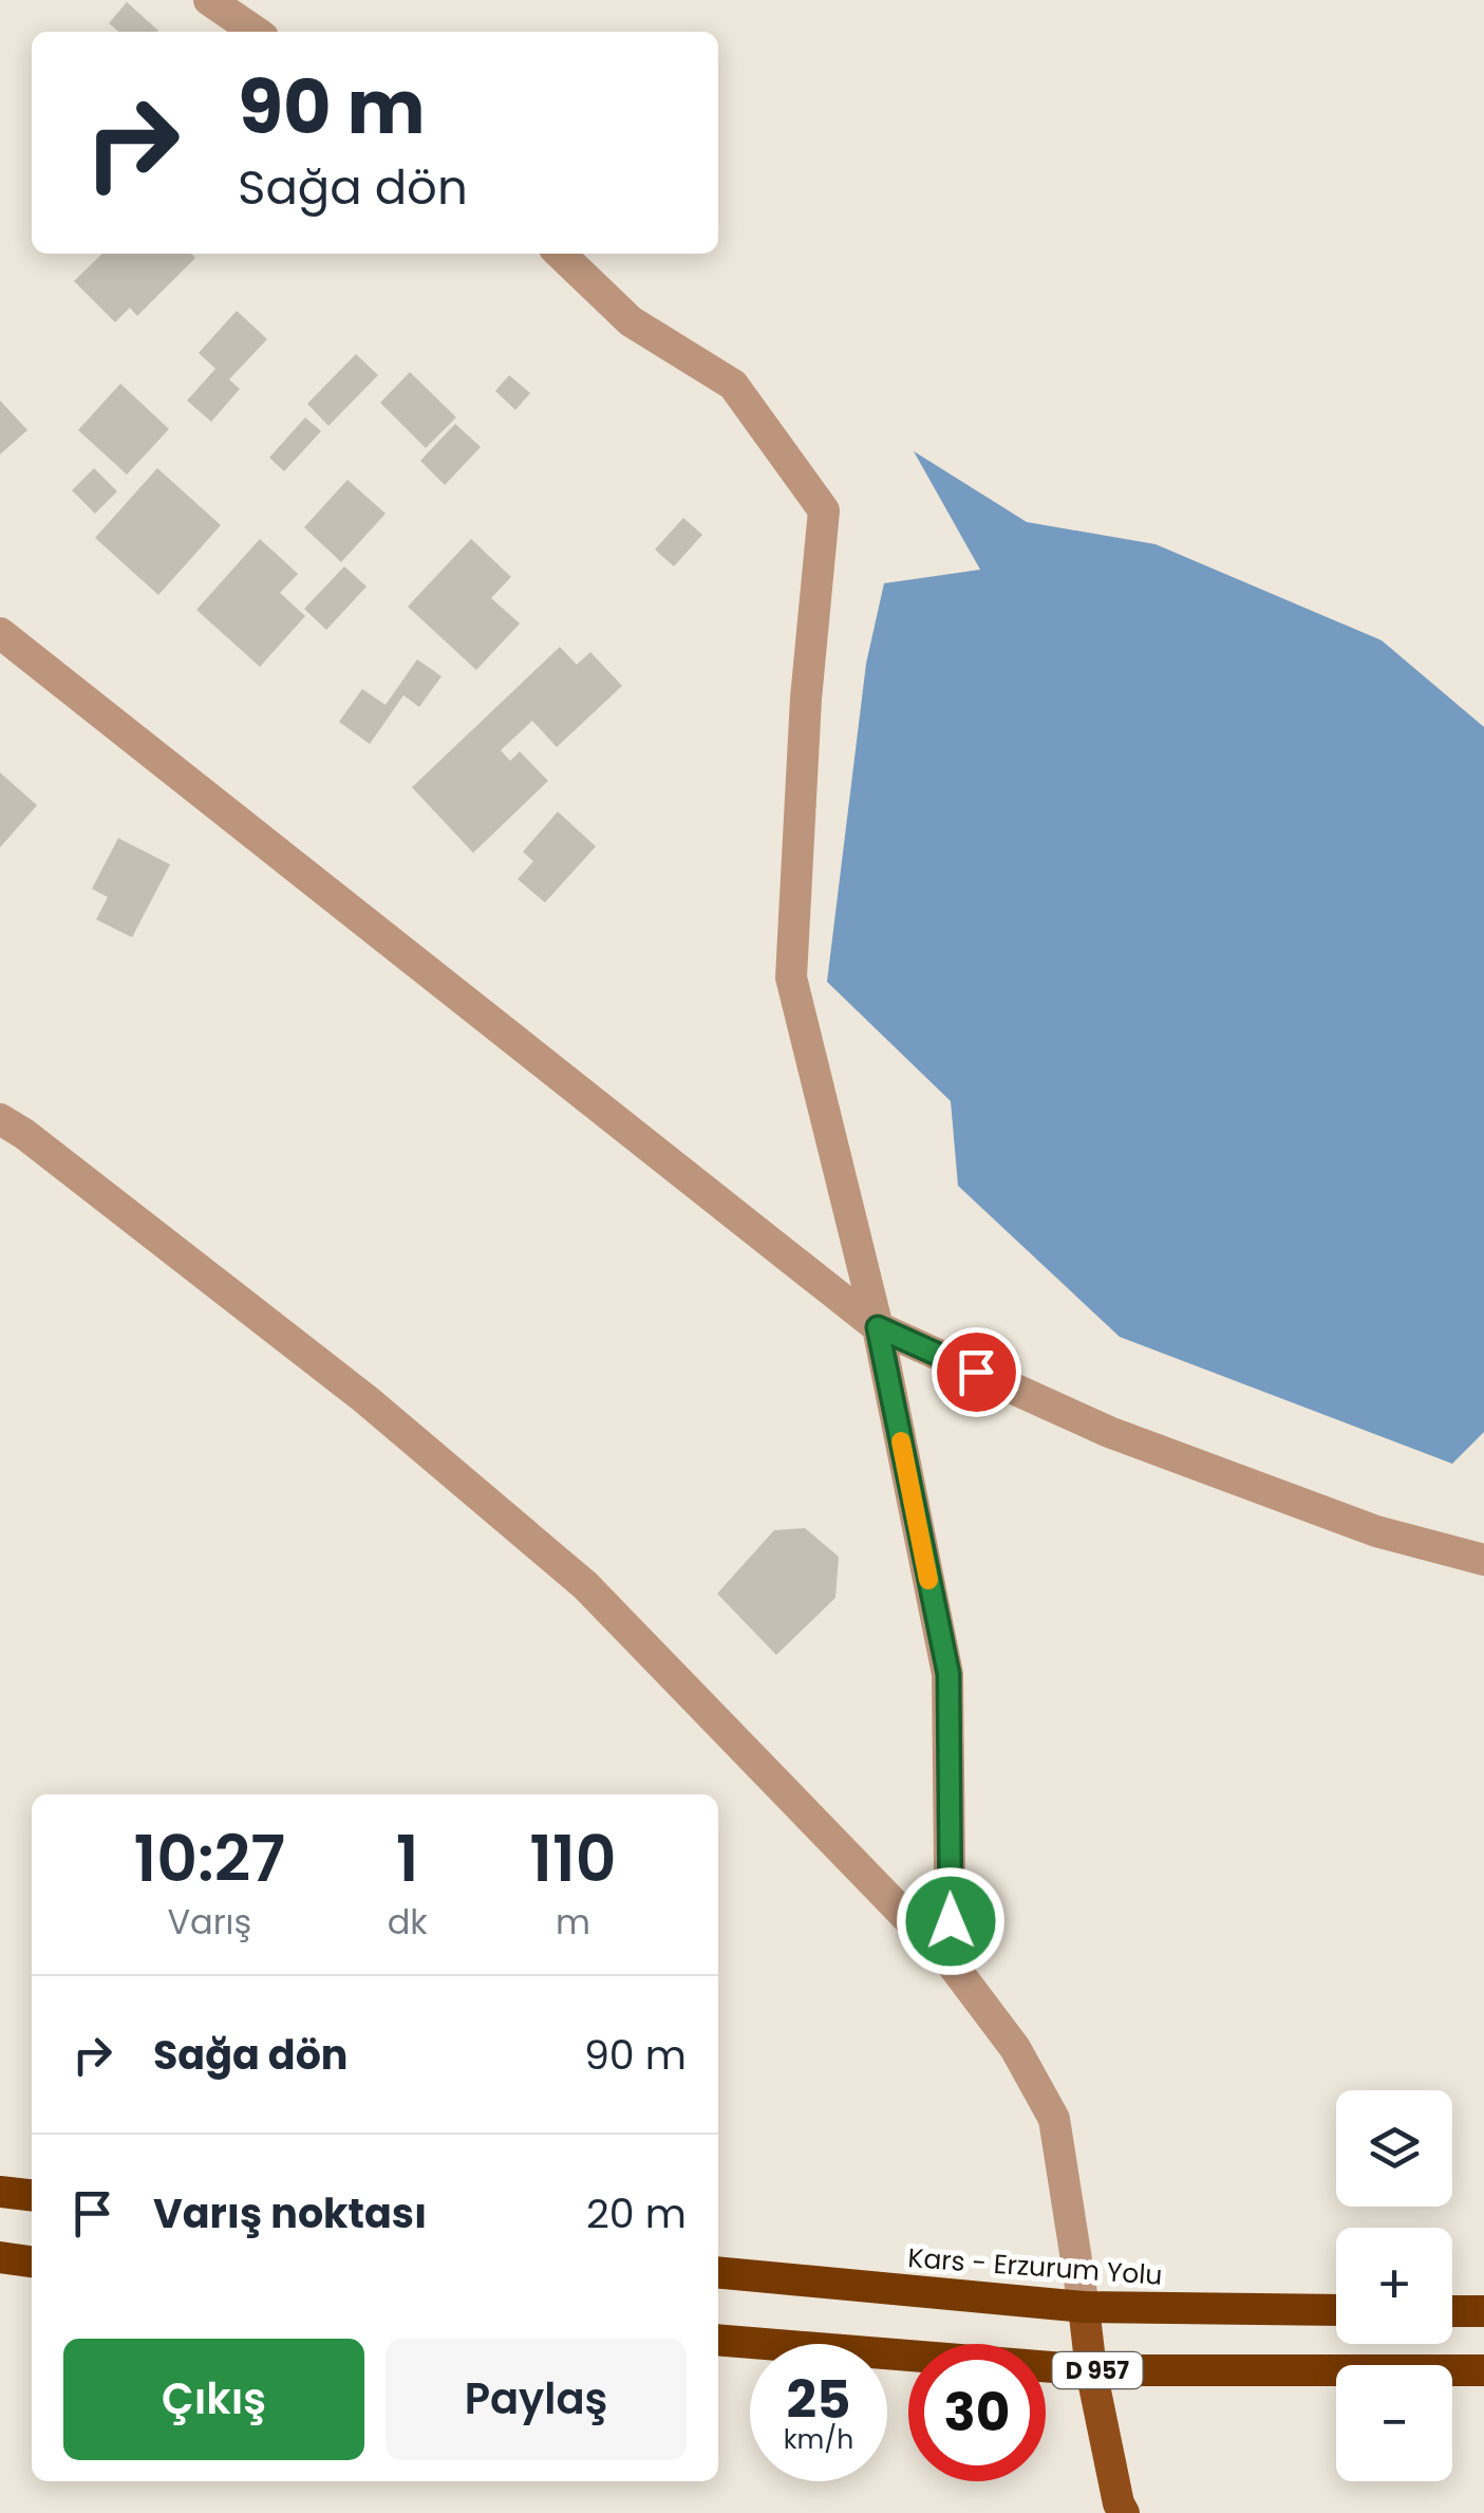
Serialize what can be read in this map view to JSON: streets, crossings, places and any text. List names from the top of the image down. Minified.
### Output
{"streets":{"highway":["Kars - Erzurum Yolu","D 957"]},"page":{"turn":["90 m","Sağa dön"],"eta":["10:27","Varış","1","dk","110","m"],"list":[{"name":"Sağa dön","value":"90 m"},{"name":"Varış noktası","value":"20 m"}],"map_buttons":["+","−"],"buttons":["Çıkış","Paylaş"],"speed":"25 km/h","limit":"30"}}
